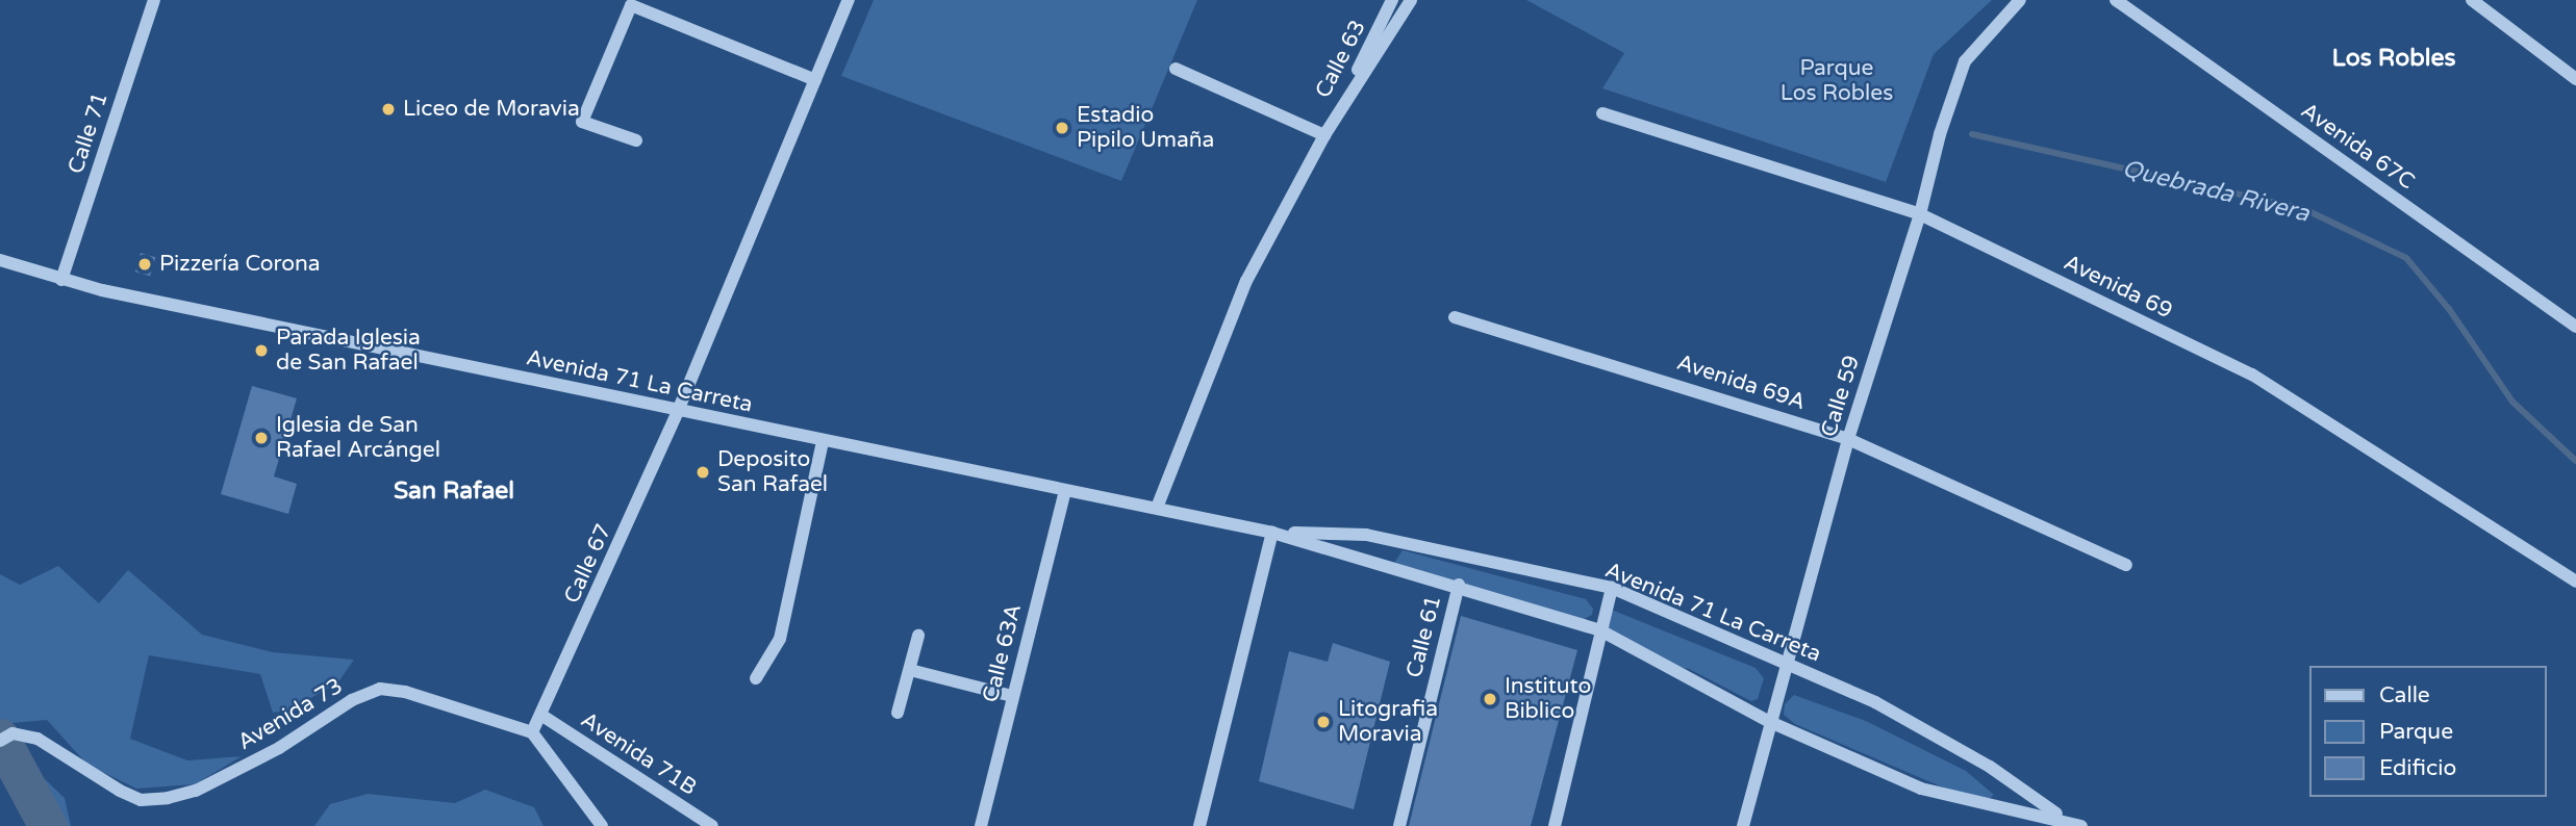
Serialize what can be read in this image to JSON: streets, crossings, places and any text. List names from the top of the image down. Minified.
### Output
{"streets":{"street":["Calle 63","Calle 71","Avenida 67C","Avenida 69","Avenida 71 La Carreta","Avenida 69A","Calle 59","Calle 67","Calle 61","Calle 63A","Avenida 73","Avenida 71B"]},"crossings":[["Calle 71","Avenida 71 La Carreta"],["Avenida 69","Calle 59"],["Avenida 71 La Carreta","Calle 59"],["Avenida 71 La Carreta","Calle 67"],["Avenida 71 La Carreta","Calle 61"],["Avenida 71 La Carreta","Calle 63A"],["Avenida 69A","Calle 59"],["Calle 67","Avenida 73"],["Calle 67","Avenida 71B"]],"districts":["Los Robles","San Rafael"],"water":["Quebrada Rivera"],"parks":["Parque Los Robles"],"places":["Liceo de Moravia","Estadio Pipilo Umaña","Pizzería Corona","Parada Iglesia de San Rafael","Iglesia de San Rafael Arcángel","Deposito San Rafael","Instituto Biblico","Litografia Moravia"],"legend":["Calle","Parque","Edificio"]}
